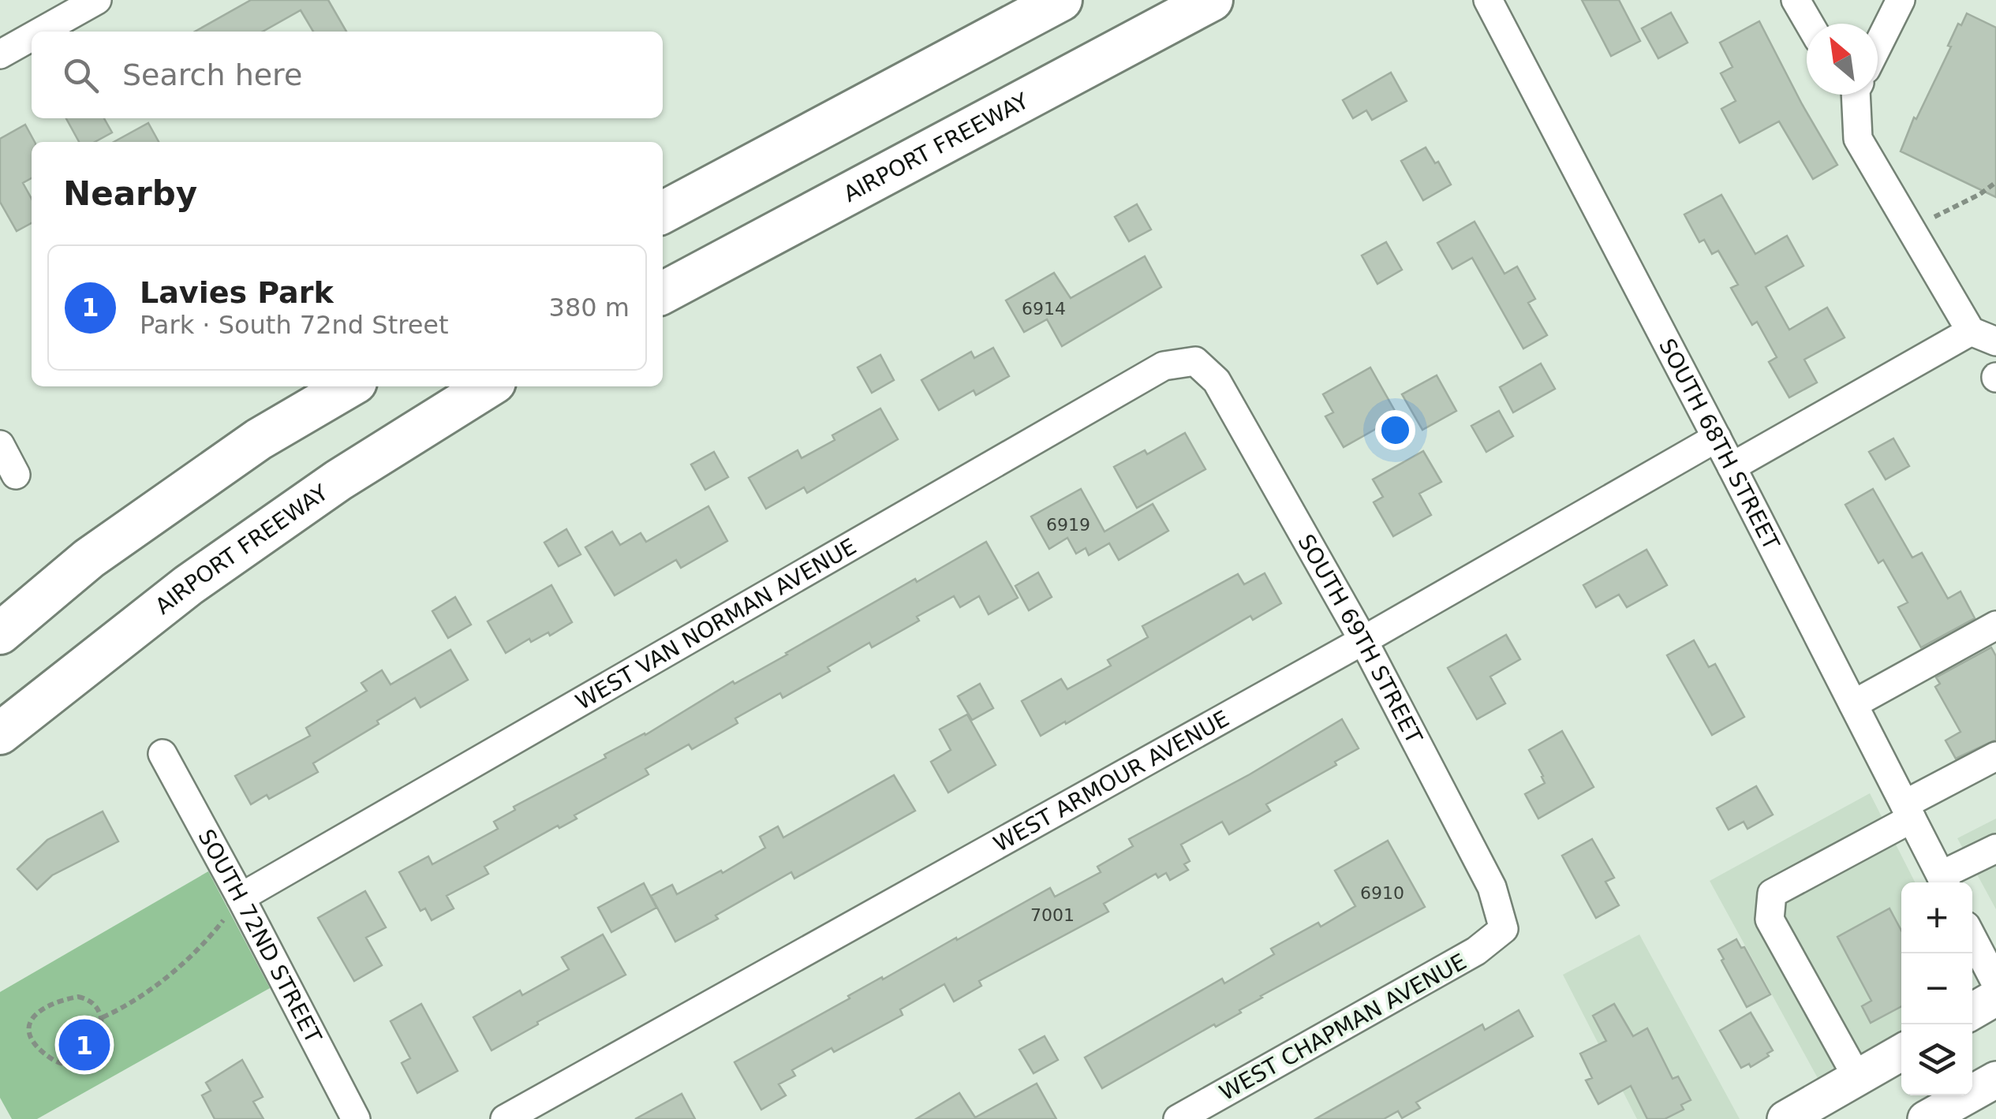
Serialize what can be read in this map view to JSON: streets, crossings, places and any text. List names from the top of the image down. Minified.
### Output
{"streets":{"highway":["AIRPORT FREEWAY"],"street":["SOUTH 68TH STREET","WEST VAN NORMAN AVENUE","SOUTH 69TH STREET","WEST ARMOUR AVENUE","SOUTH 72ND STREET","WEST CHAPMAN AVENUE"]},"crossings":[["SOUTH 68TH STREET","WEST ARMOUR AVENUE"],["WEST VAN NORMAN AVENUE","SOUTH 69TH STREET"],["WEST VAN NORMAN AVENUE","SOUTH 72ND STREET"],["SOUTH 69TH STREET","WEST ARMOUR AVENUE"],["SOUTH 69TH STREET","WEST CHAPMAN AVENUE"]],"house_numbers":["6914","6919","6910","7001"],"north":"top left","page":{"search":"Search here","heading":"Nearby","list":[{"mark":"1","name":"Lavies Park","note":"Park · South 72nd Street","value":"380 m"}],"map_buttons":["+","−"],"pins":"1"}}
